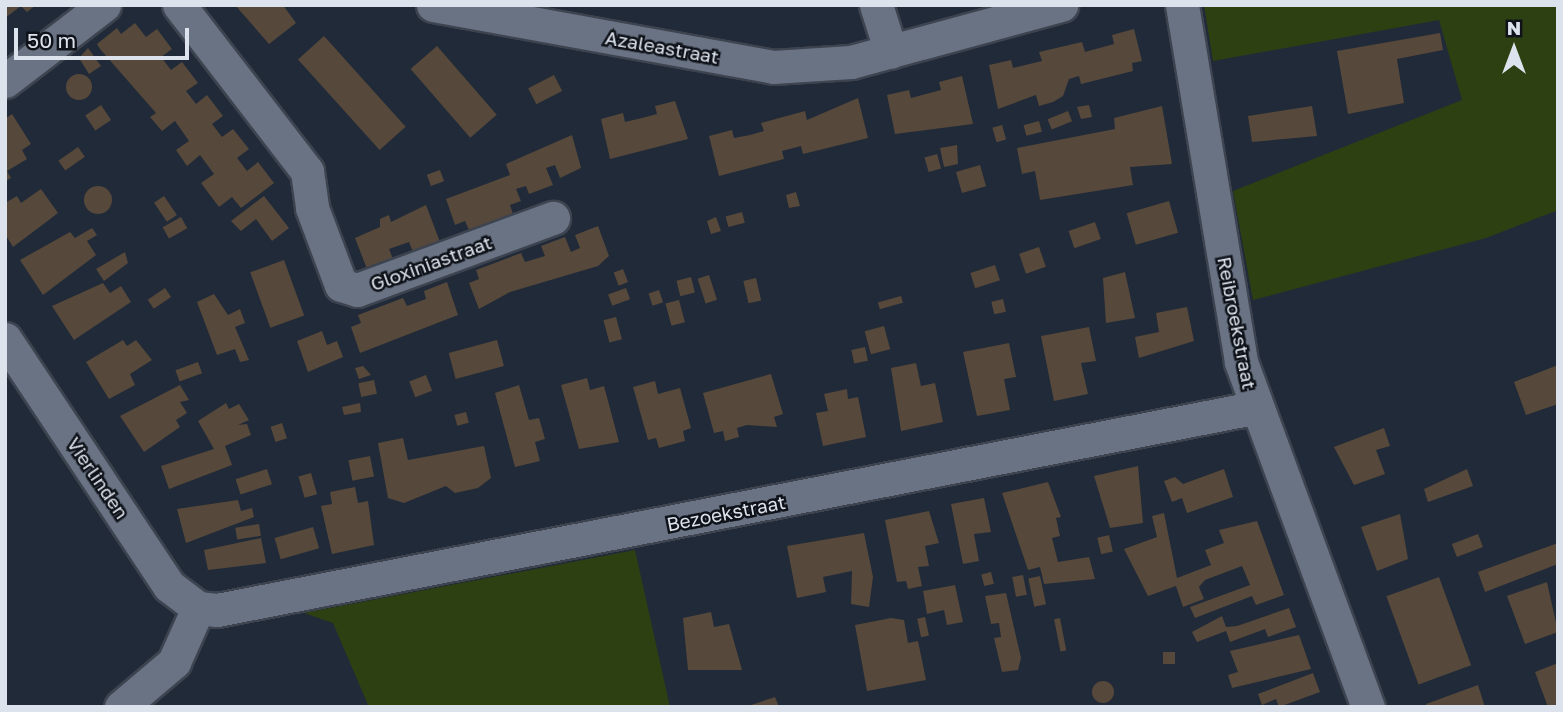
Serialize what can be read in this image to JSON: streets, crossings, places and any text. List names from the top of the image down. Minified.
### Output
{"streets":{"street":["Azaleastraat","Gloxiniastraat","Reibroekstraat","Vierlinden","Bezoekstraat"]},"crossings":[["Reibroekstraat","Bezoekstraat"],["Vierlinden","Bezoekstraat"]],"scale_bar":"50 m","north":"top"}
